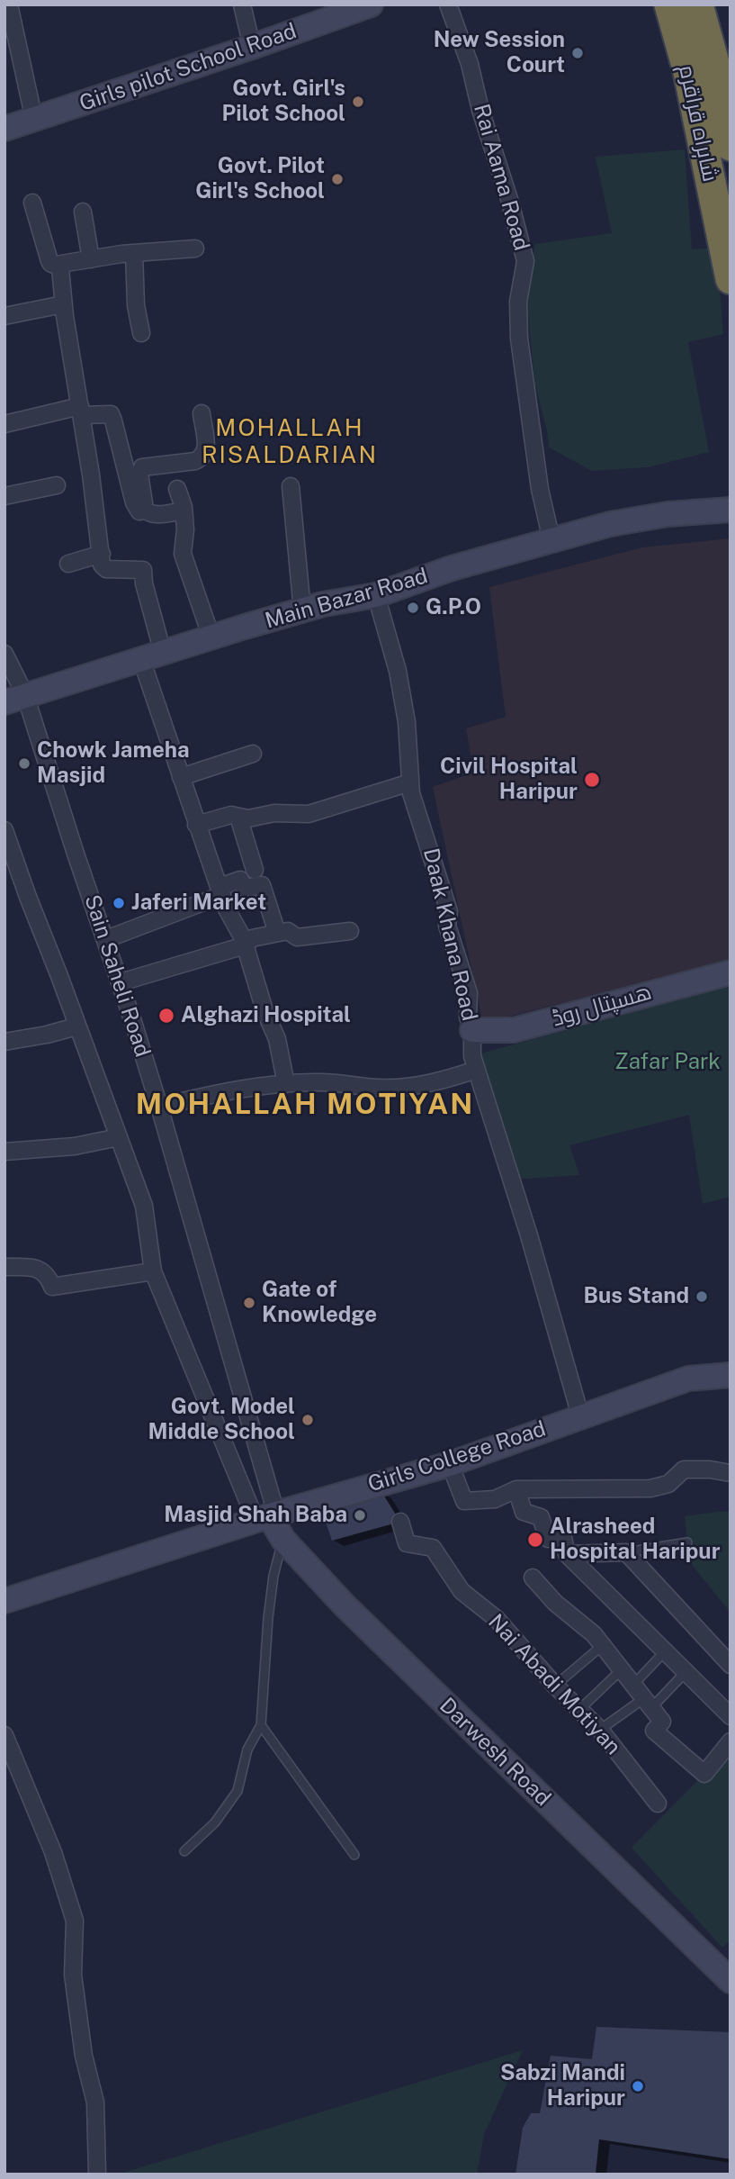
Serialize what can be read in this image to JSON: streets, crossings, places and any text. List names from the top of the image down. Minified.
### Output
{"streets":{"highway":["شاہراہ قراقرم"],"main road":["Girls pilot School Road","Main Bazar Road","ھسپتال روڈ","Girls College Road","Darwesh Road"],"street":["Rai Aama Road","Daak Khana Road","Sain Saheli Road","Nai Abadi Motiyan"]},"crossings":[["Rai Aama Road","Main Bazar Road"],["Main Bazar Road","Daak Khana Road"],["Main Bazar Road","Sain Saheli Road"],["Daak Khana Road","ھسپتال روڈ"],["Daak Khana Road","Girls College Road"],["Sain Saheli Road","Girls College Road"],["Sain Saheli Road","Darwesh Road"],["Girls College Road","Darwesh Road"]],"districts":["MOHALLAH RISALDARIAN","MOHALLAH MOTIYAN"],"parks":["Zafar Park"],"places":["New Session Court","Govt. Girl's Pilot School","Govt. Pilot Girl's School","G.P.O","Chowk Jameha Masjid","Civil Hospital Haripur","Jaferi Market","Alghazi Hospital","Bus Stand","Gate of Knowledge","Govt. Model Middle School","Masjid Shah Baba","Alrasheed Hospital Haripur","Sabzi Mandi Haripur"]}
